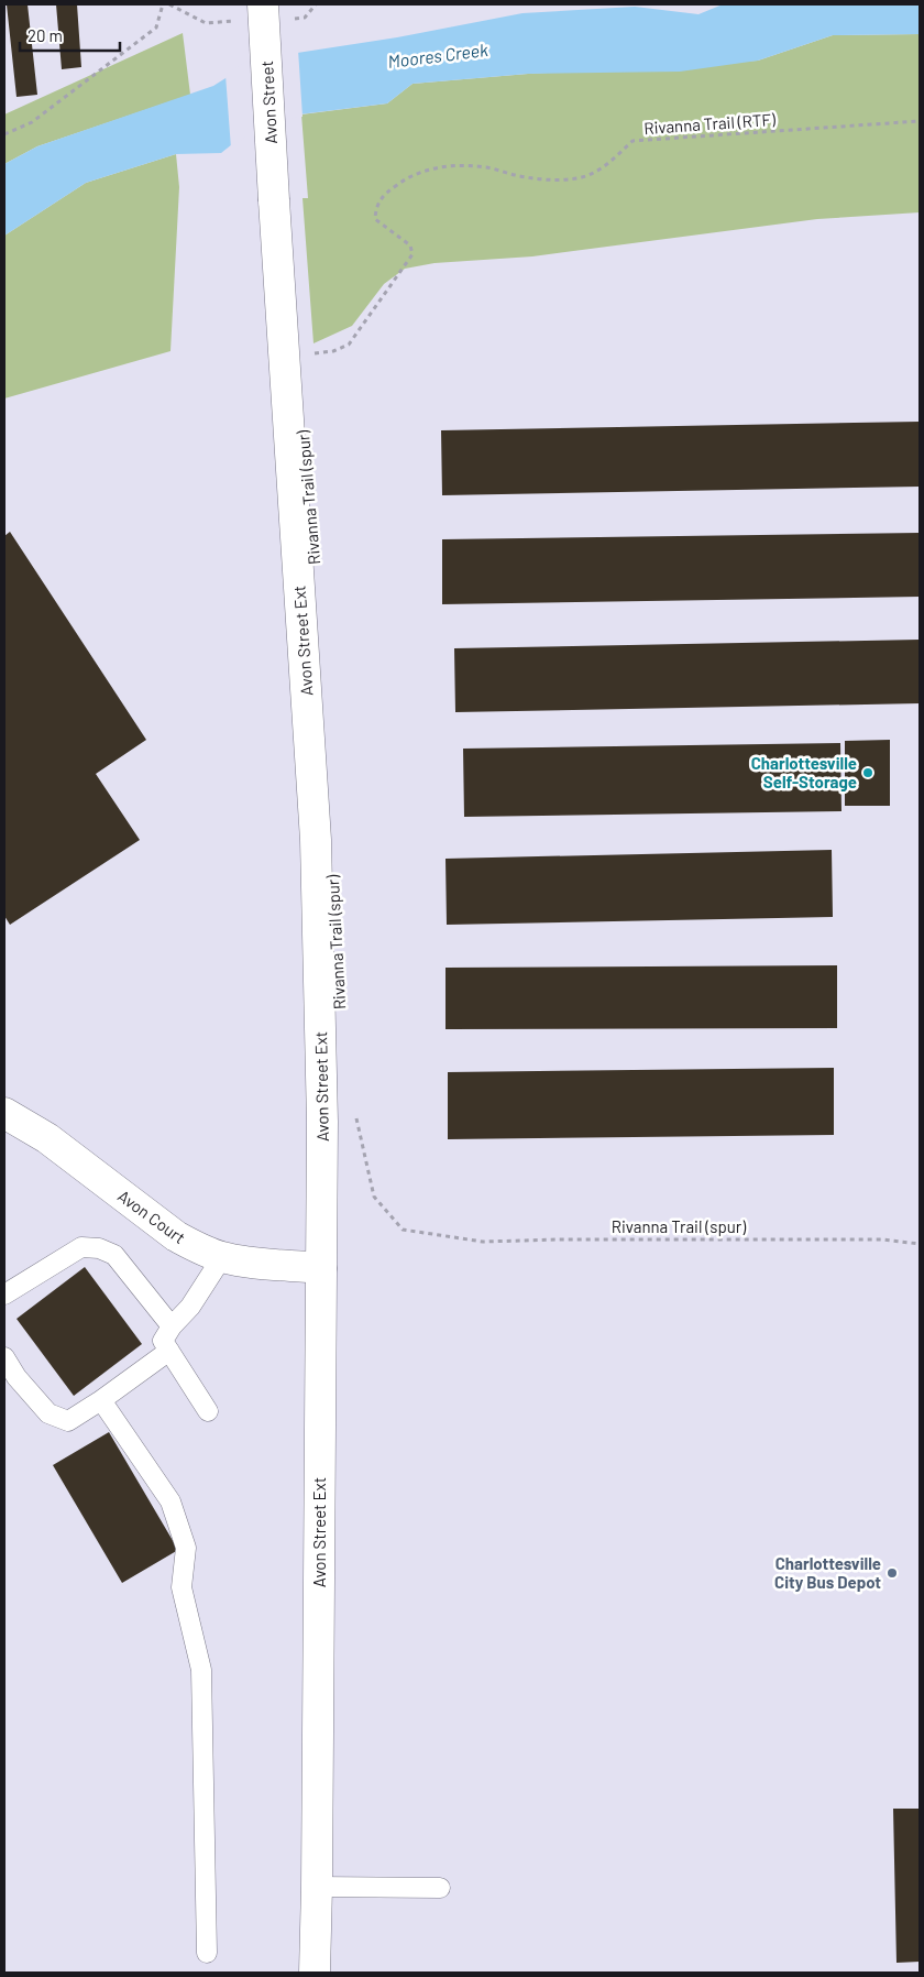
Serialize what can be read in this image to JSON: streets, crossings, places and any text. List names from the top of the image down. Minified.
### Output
{"streets":{"main road":["Avon Street","Avon Street Ext","Avon Court"],"path":["Rivanna Trail (RTF)","Rivanna Trail (spur)"]},"crossings":[["Avon Street","Avon Street Ext"],["Avon Street Ext","Avon Court"]],"water":["Moores Creek"],"places":["Charlottesville Self-Storage","Charlottesville City Bus Depot"],"scale_bar":"20 m"}
